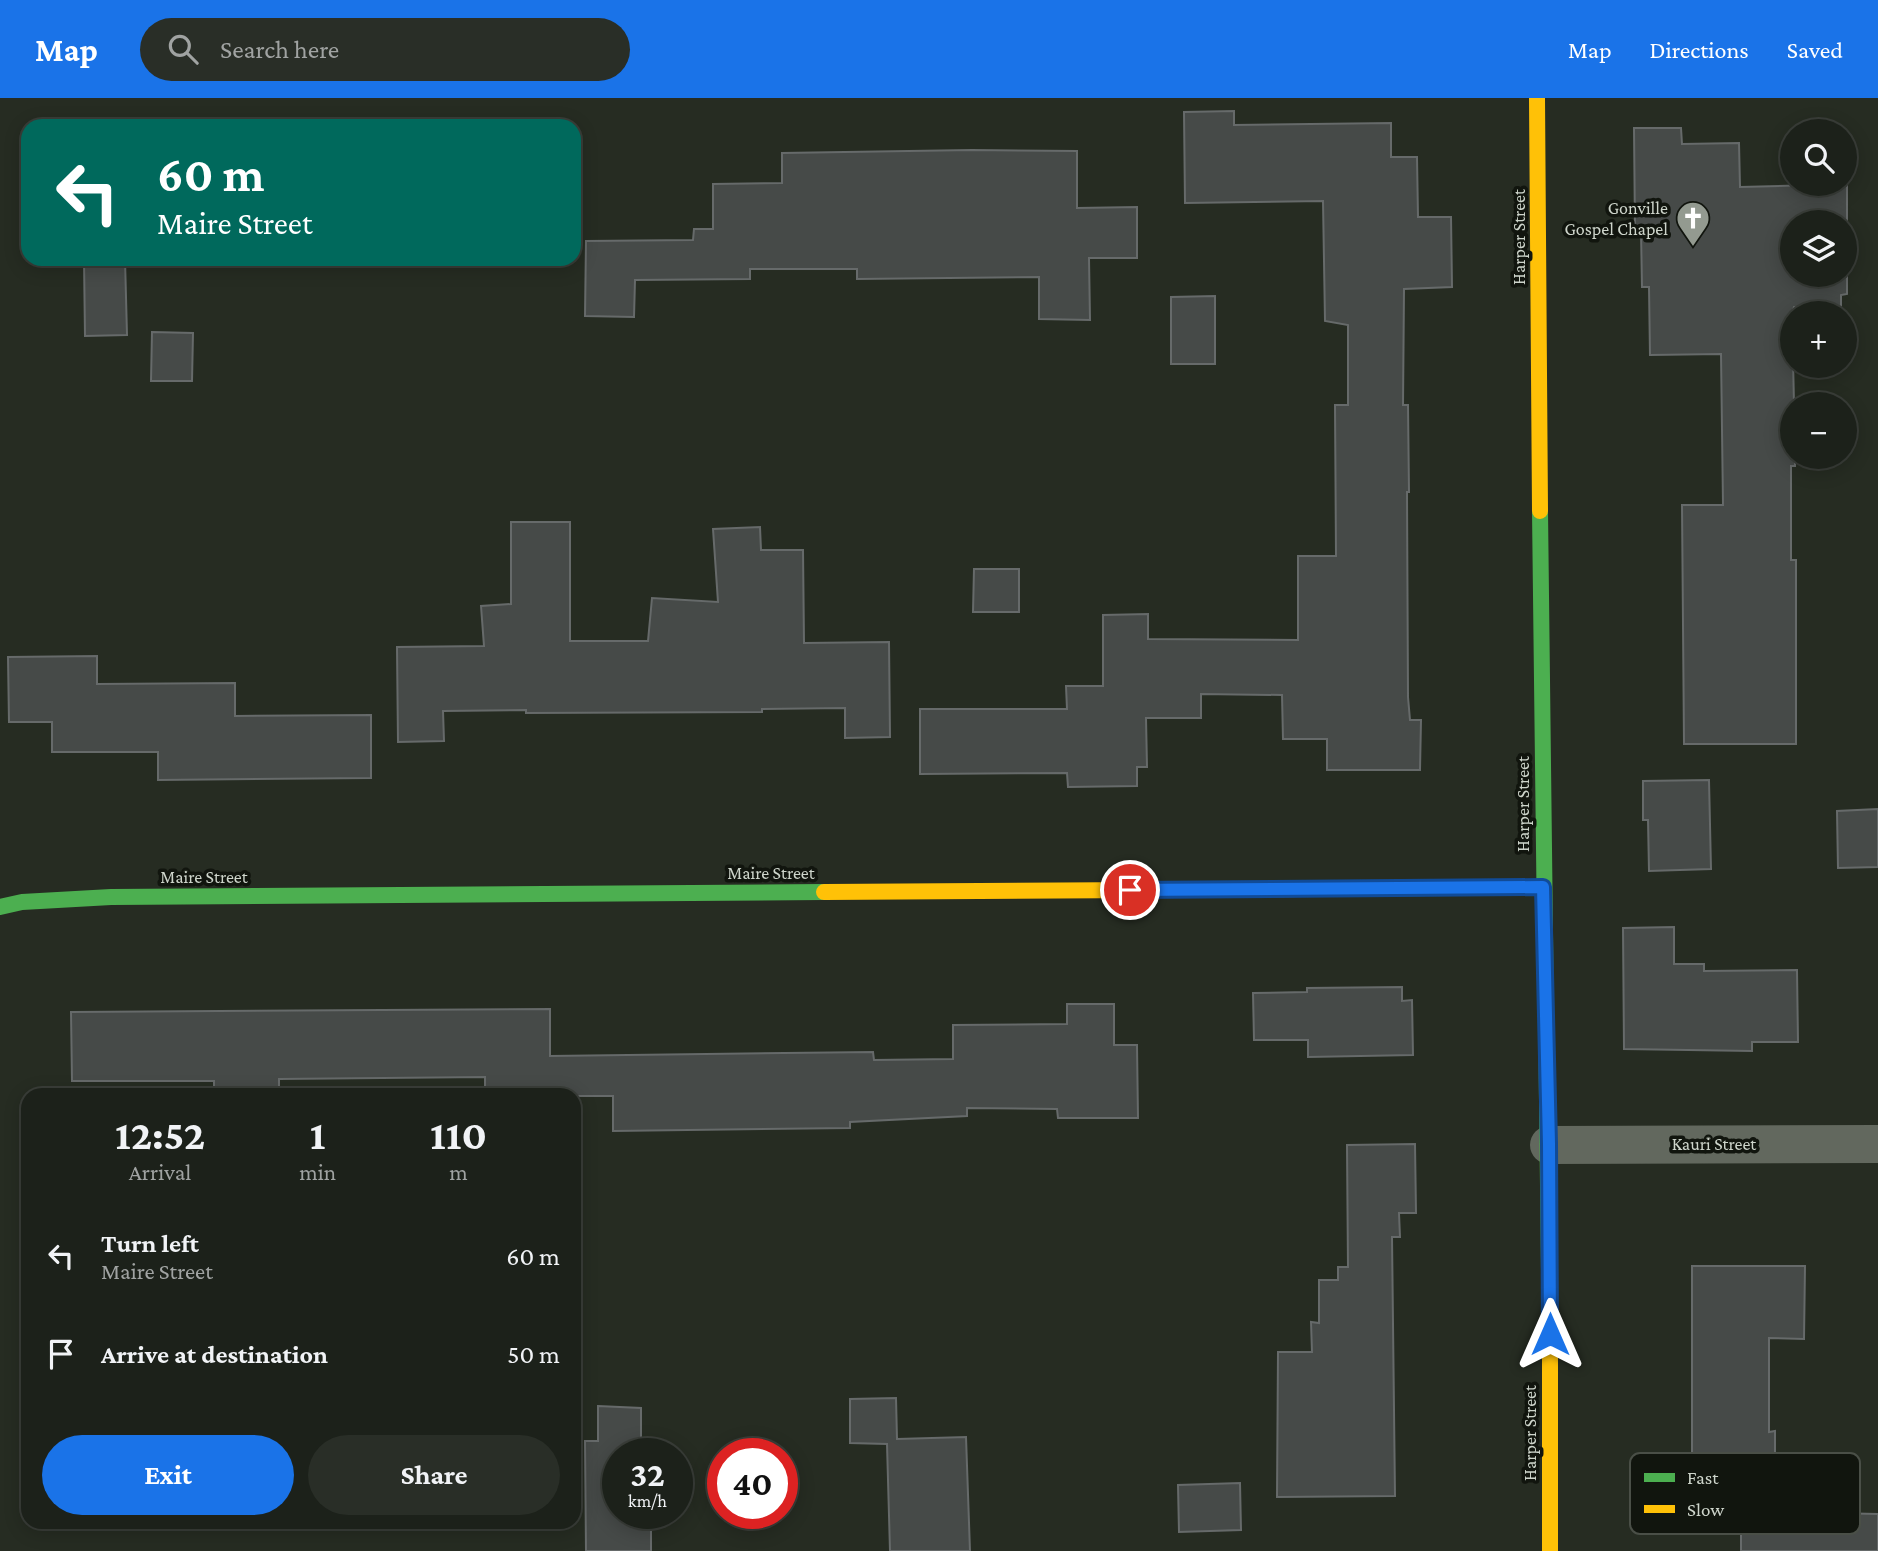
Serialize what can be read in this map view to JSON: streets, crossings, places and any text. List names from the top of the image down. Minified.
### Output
{"streets":{"street":["Harper Street","Maire Street","Kauri Street"]},"crossings":[["Harper Street","Maire Street"],["Harper Street","Kauri Street"]],"places":{"church":["Gonville Gospel Chapel"]},"legend":["Fast","Slow"],"page":{"header":"Map","search":"Search here","nav":["Map","Directions","Saved"],"map_buttons":["+","−"],"turn":["60 m","Maire Street"],"eta":["12:52","Arrival","1","min","110","m"],"list":[{"name":"Turn left","note":"Maire Street","value":"60 m"},{"name":"Arrive at destination","value":"50 m"}],"buttons":["Exit","Share"],"speed":"32 km/h","limit":"40"}}
